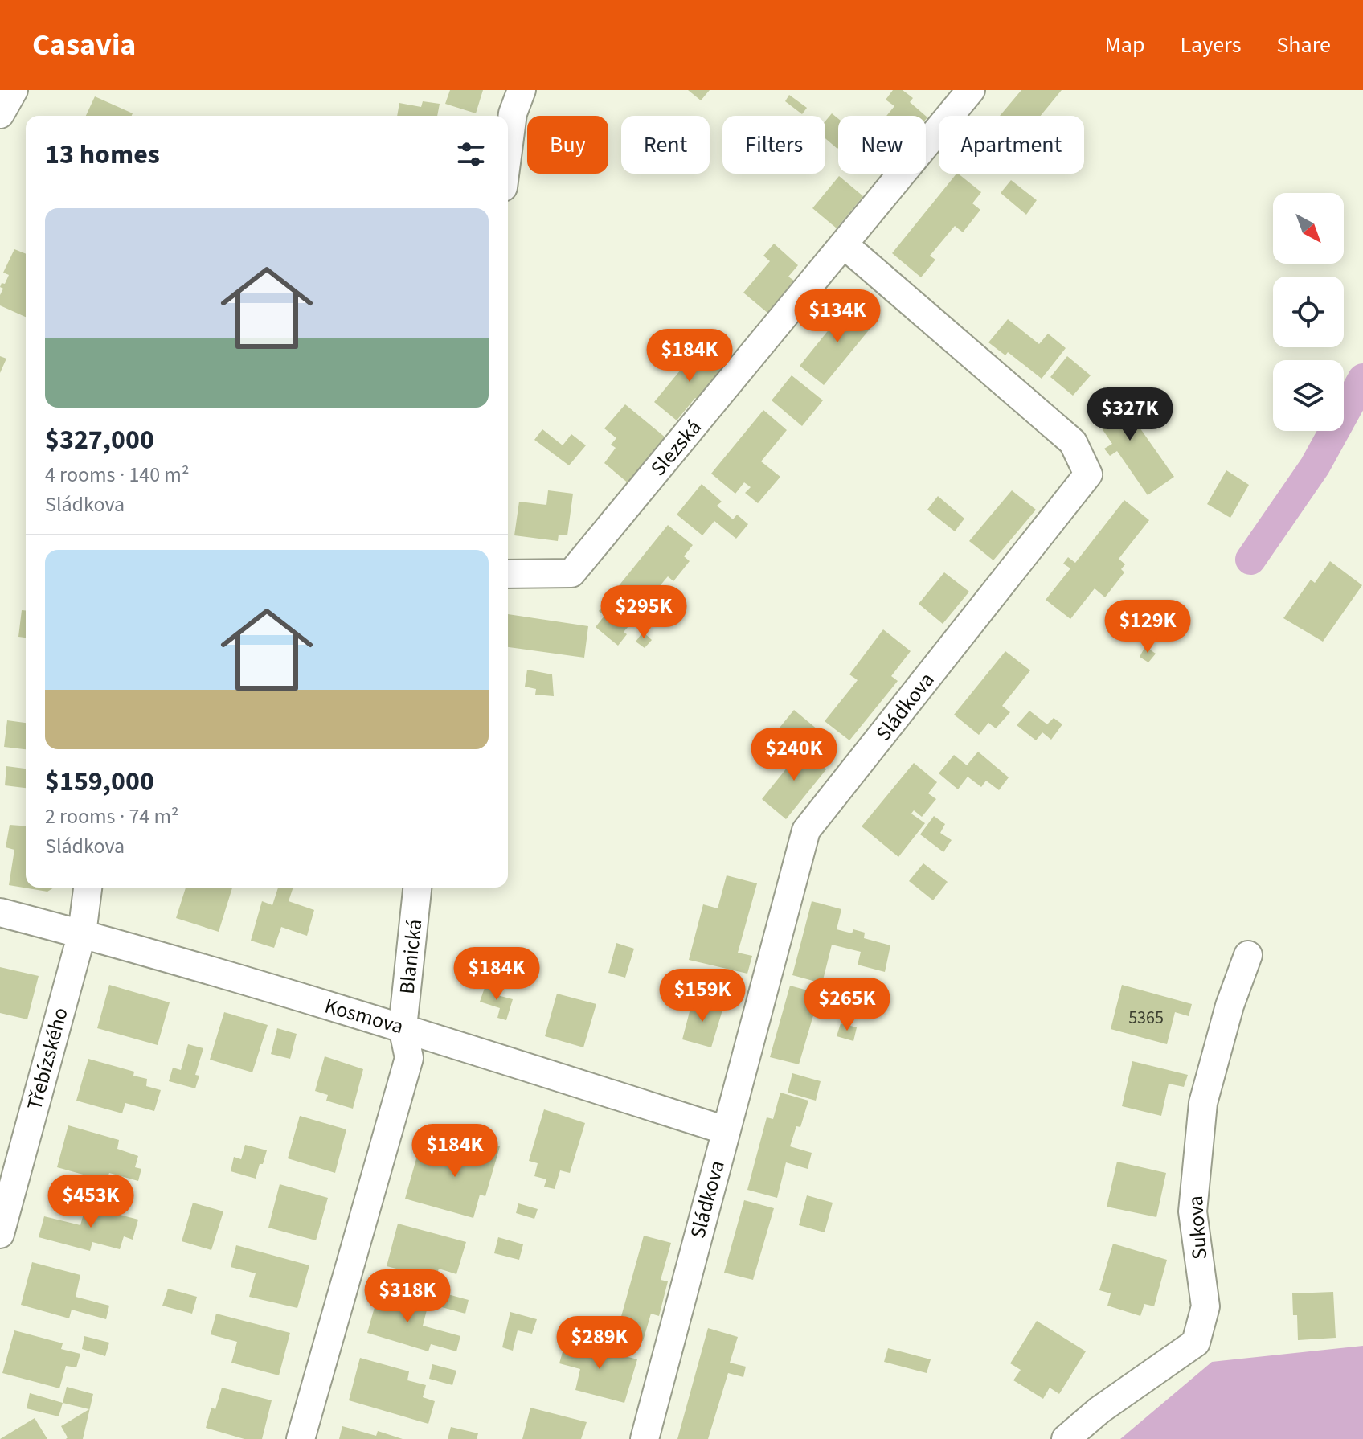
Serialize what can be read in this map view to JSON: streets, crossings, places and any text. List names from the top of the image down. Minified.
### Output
{"streets":{"street":["Slezská","Sládkova","Blanická","Kosmova","Třebízského","Sukova"]},"crossings":[["Slezská","Sládkova"],["Sládkova","Kosmova"],["Blanická","Kosmova"],["Kosmova","Třebízského"]],"house_numbers":["5365"],"north":"bottom right","page":{"header":"Casavia","nav":["Map","Layers","Share"],"chip":["Buy","Rent","Filters","New","Apartment"],"heading":"13 homes","list":[{"name":"$327,000","note":"4 rooms · 140 m² · Sládkova"},{"name":"$159,000","note":"2 rooms · 74 m² · Sládkova"}],"price":["$134K","$184K","$327K","$295K","$129K","$240K","$184K","$159K","$265K","$184K","$453K","$318K","$289K"]}}
